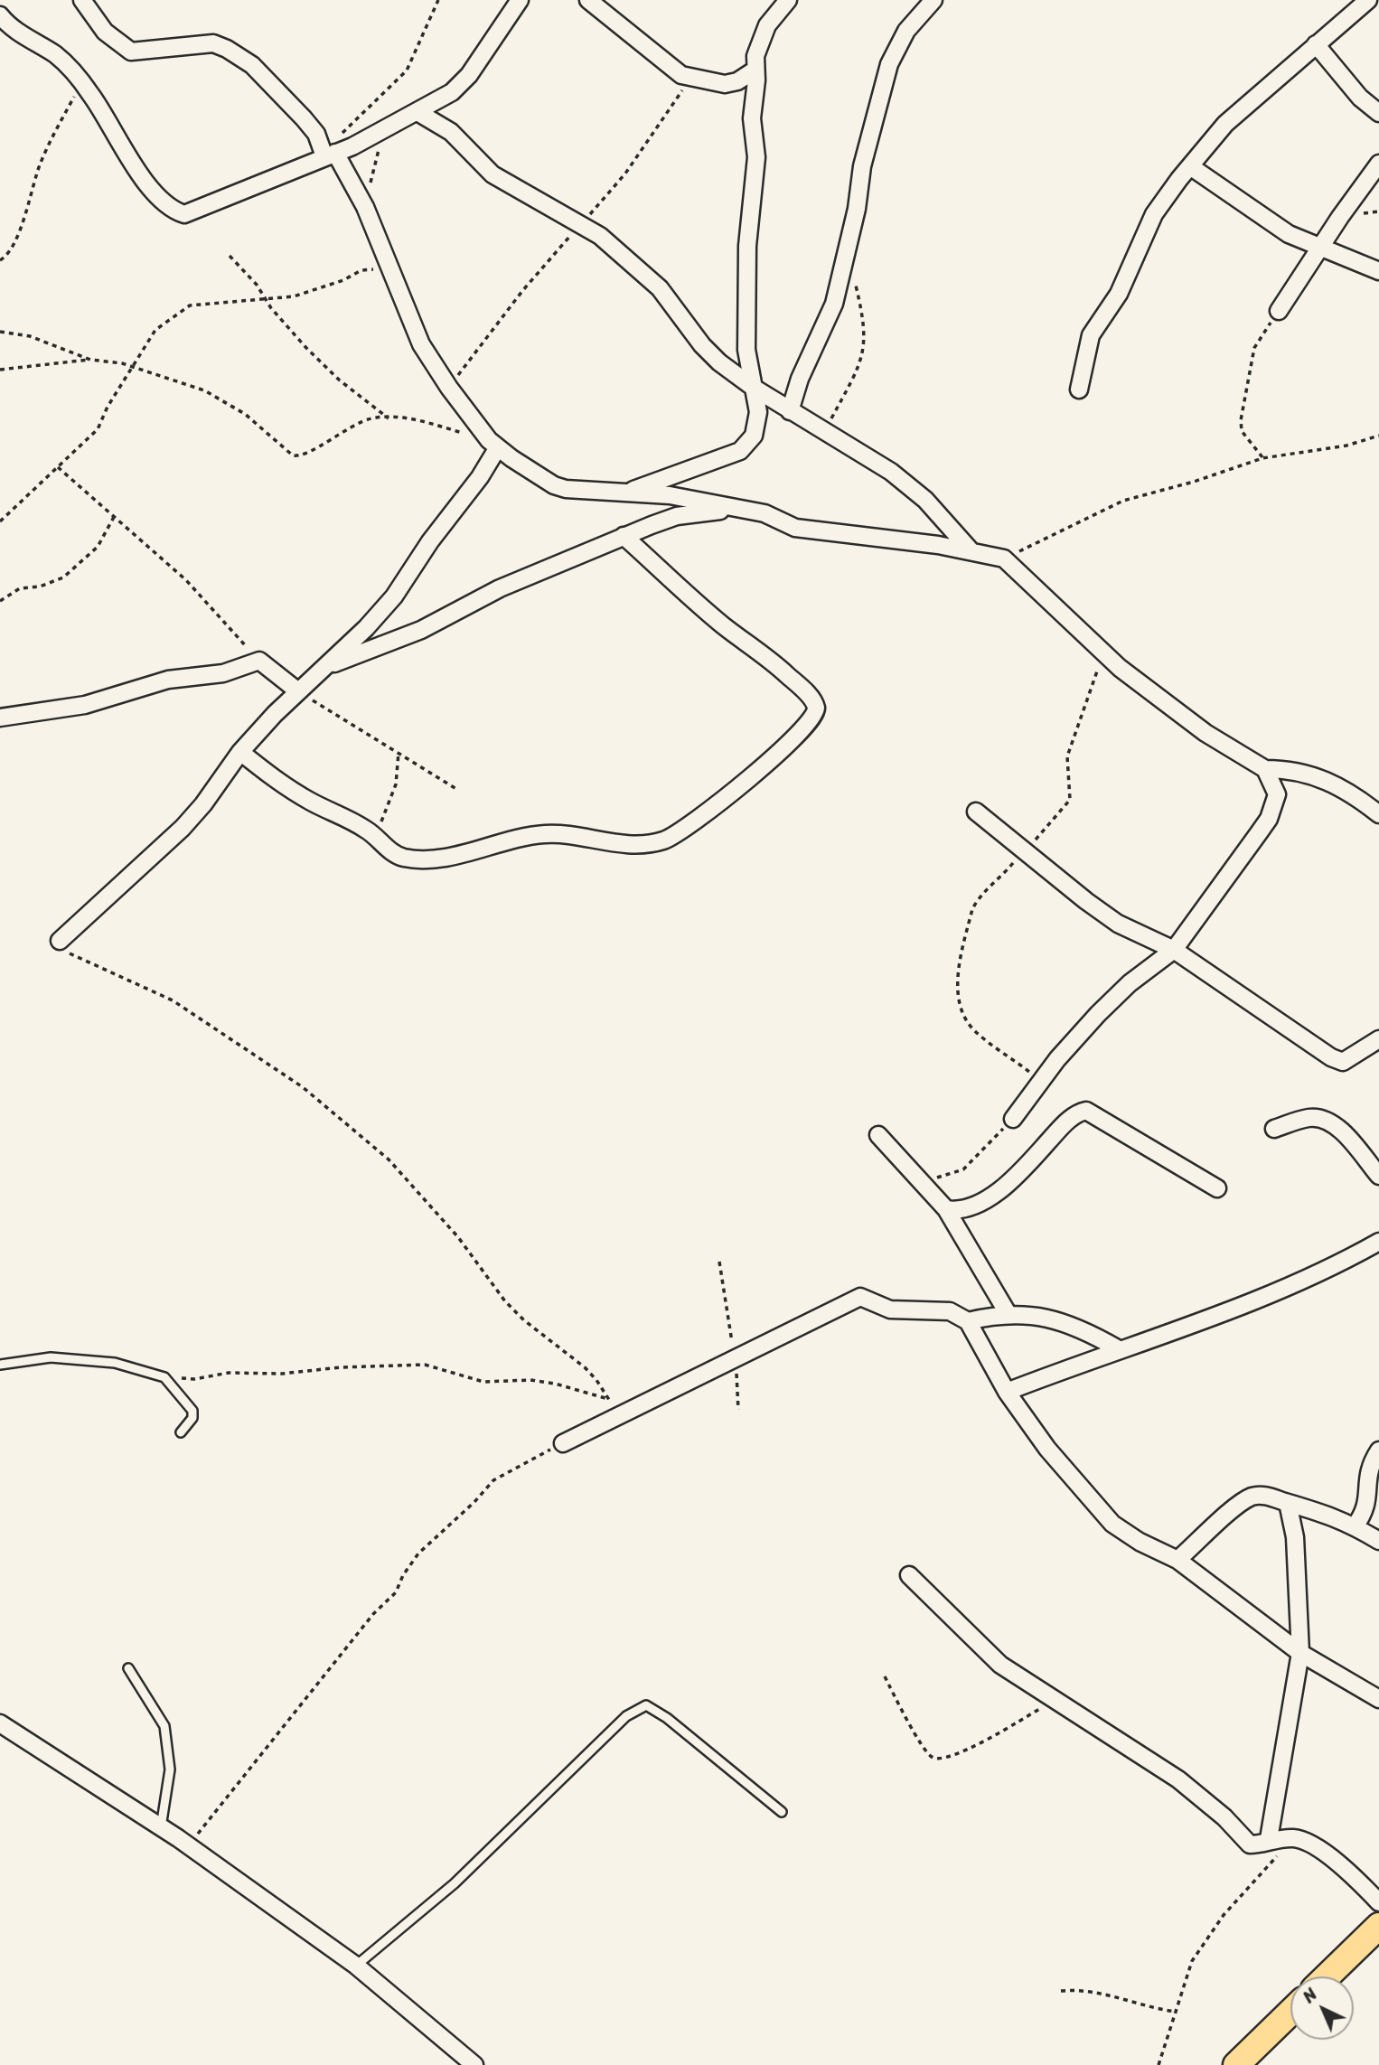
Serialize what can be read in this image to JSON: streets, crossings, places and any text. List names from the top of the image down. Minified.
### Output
{"north":"top left"}
